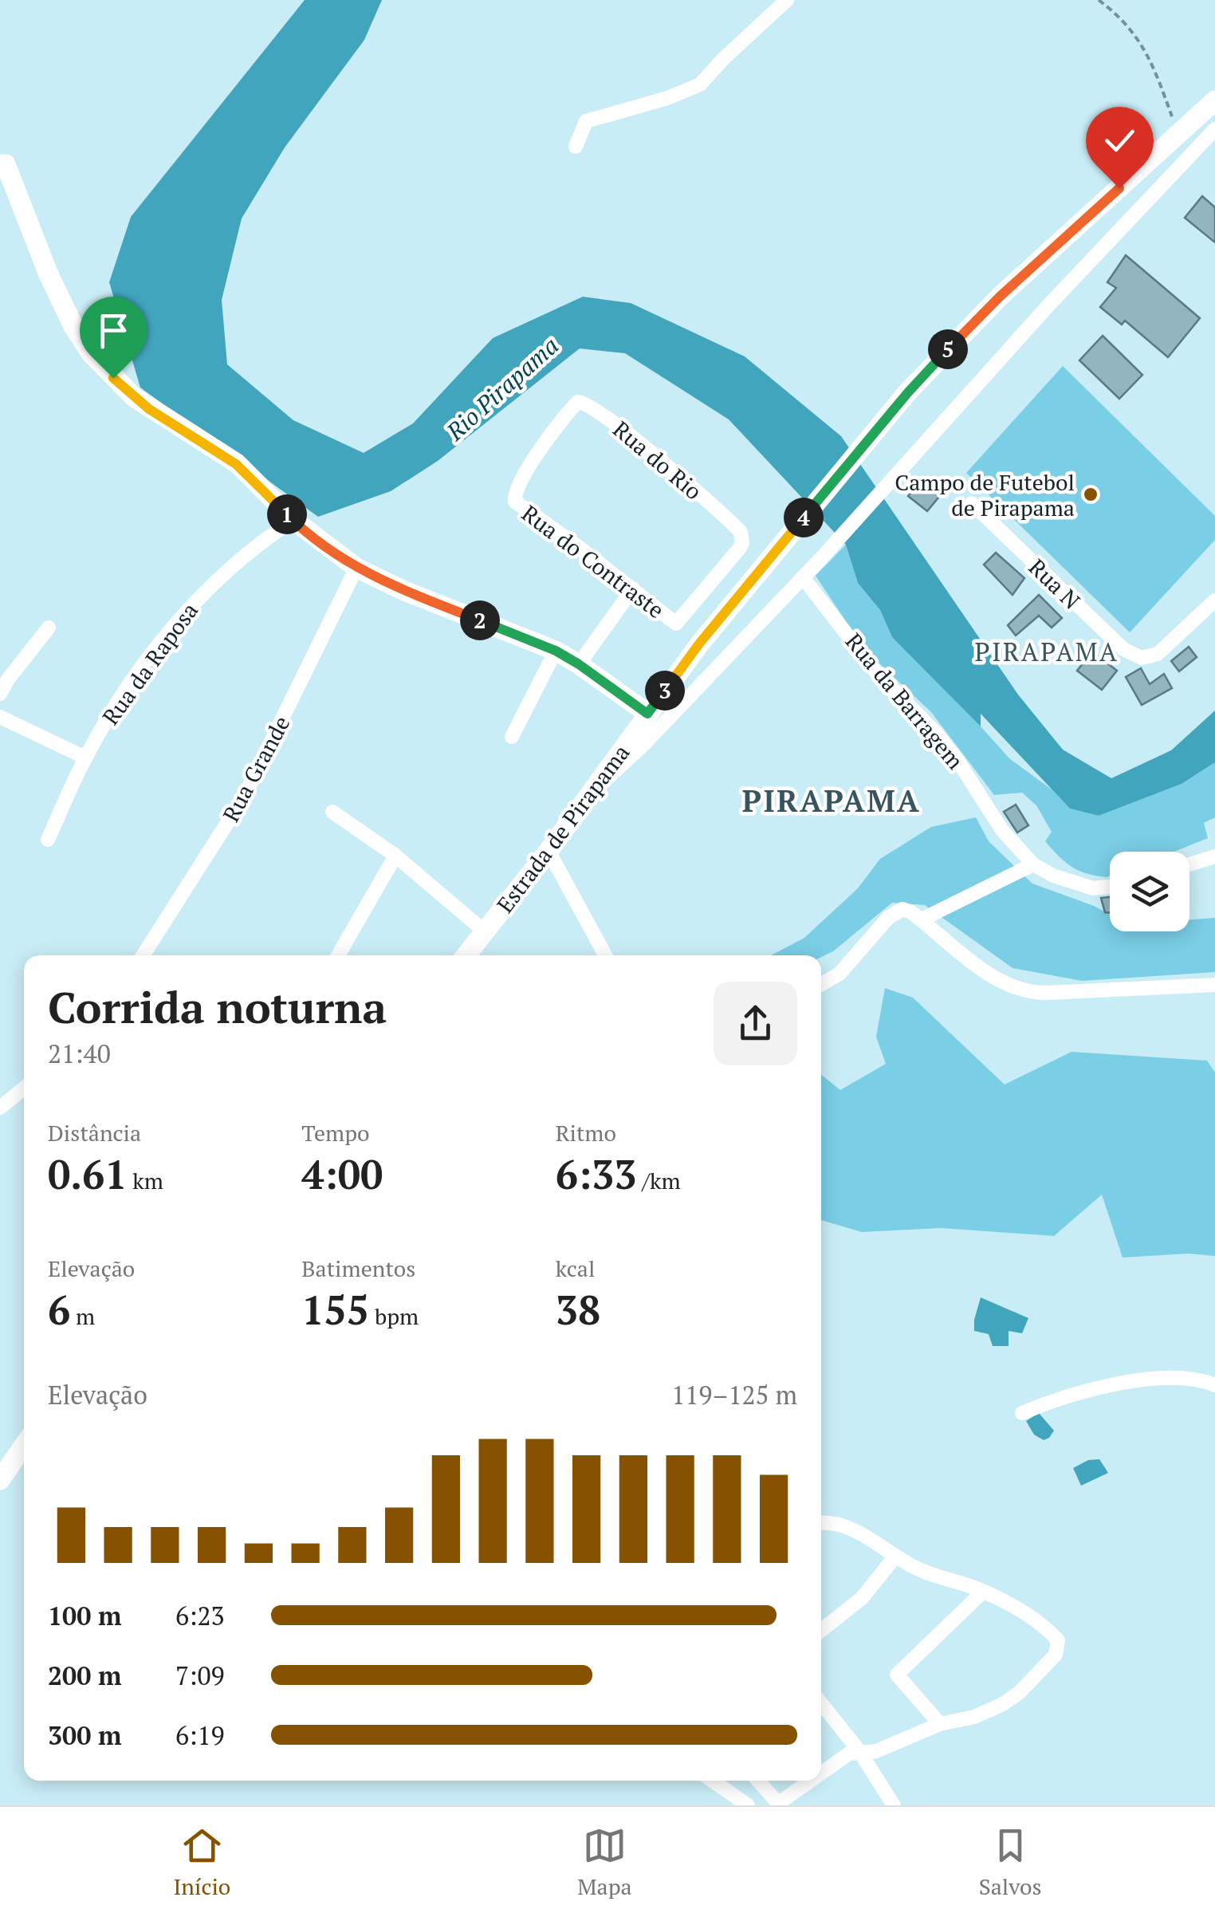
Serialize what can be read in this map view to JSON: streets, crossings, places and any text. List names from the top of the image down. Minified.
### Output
{"streets":{"street":["Rua do Rio","Rua do Contraste","Rua N","Rua da Raposa","Rua da Barragem","Rua Grande","Estrada de Pirapama"]},"crossings":[["Rua do Rio","Rua do Contraste"]],"districts":["PIRAPAMA","PIRAPAMA"],"water":["Rio Pirapama"],"places":["Campo de Futebol de Pirapama"],"page":{"pins":["5","1","4","2","3"],"heading":["Corrida noturna","21:40"],"stats":[["Distância","0.61 km"],["Tempo","4:00"],["Ritmo","6:33 /km"],["Elevação","6 m"],["Batimentos","155 bpm"],["kcal","38"]],"chart":["Elevação","119–125 m"],"list":[{"name":"100 m","note":"6:23"},{"name":"200 m","note":"7:09"},{"name":"300 m","note":"6:19"}],"tabs":["Início","Mapa","Salvos"]}}
